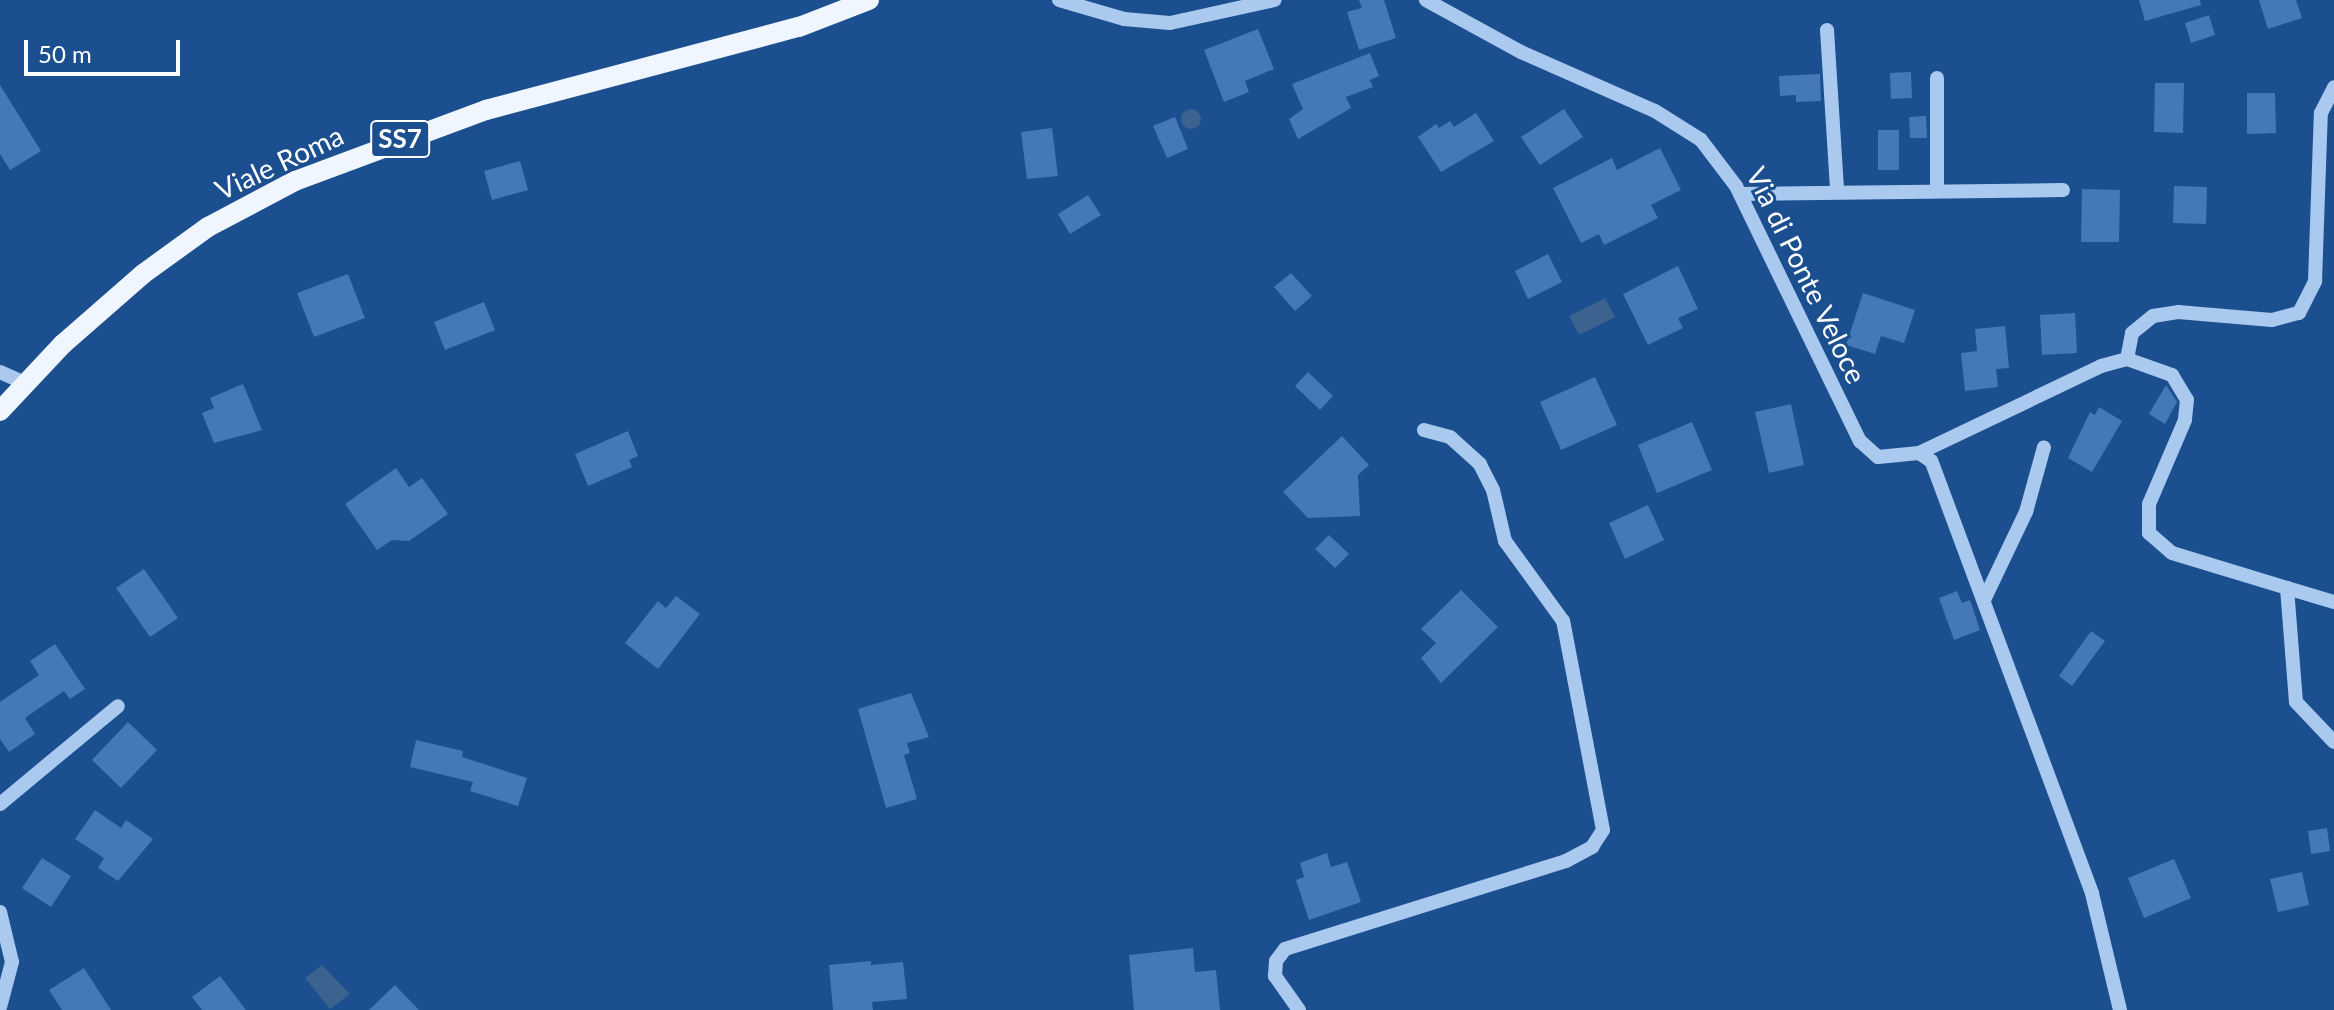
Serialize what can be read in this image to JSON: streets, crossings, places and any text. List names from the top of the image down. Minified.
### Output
{"streets":{"main road":["SS7","Viale Roma"],"street":["Via di Ponte Veloce"]},"scale_bar":"50 m"}
